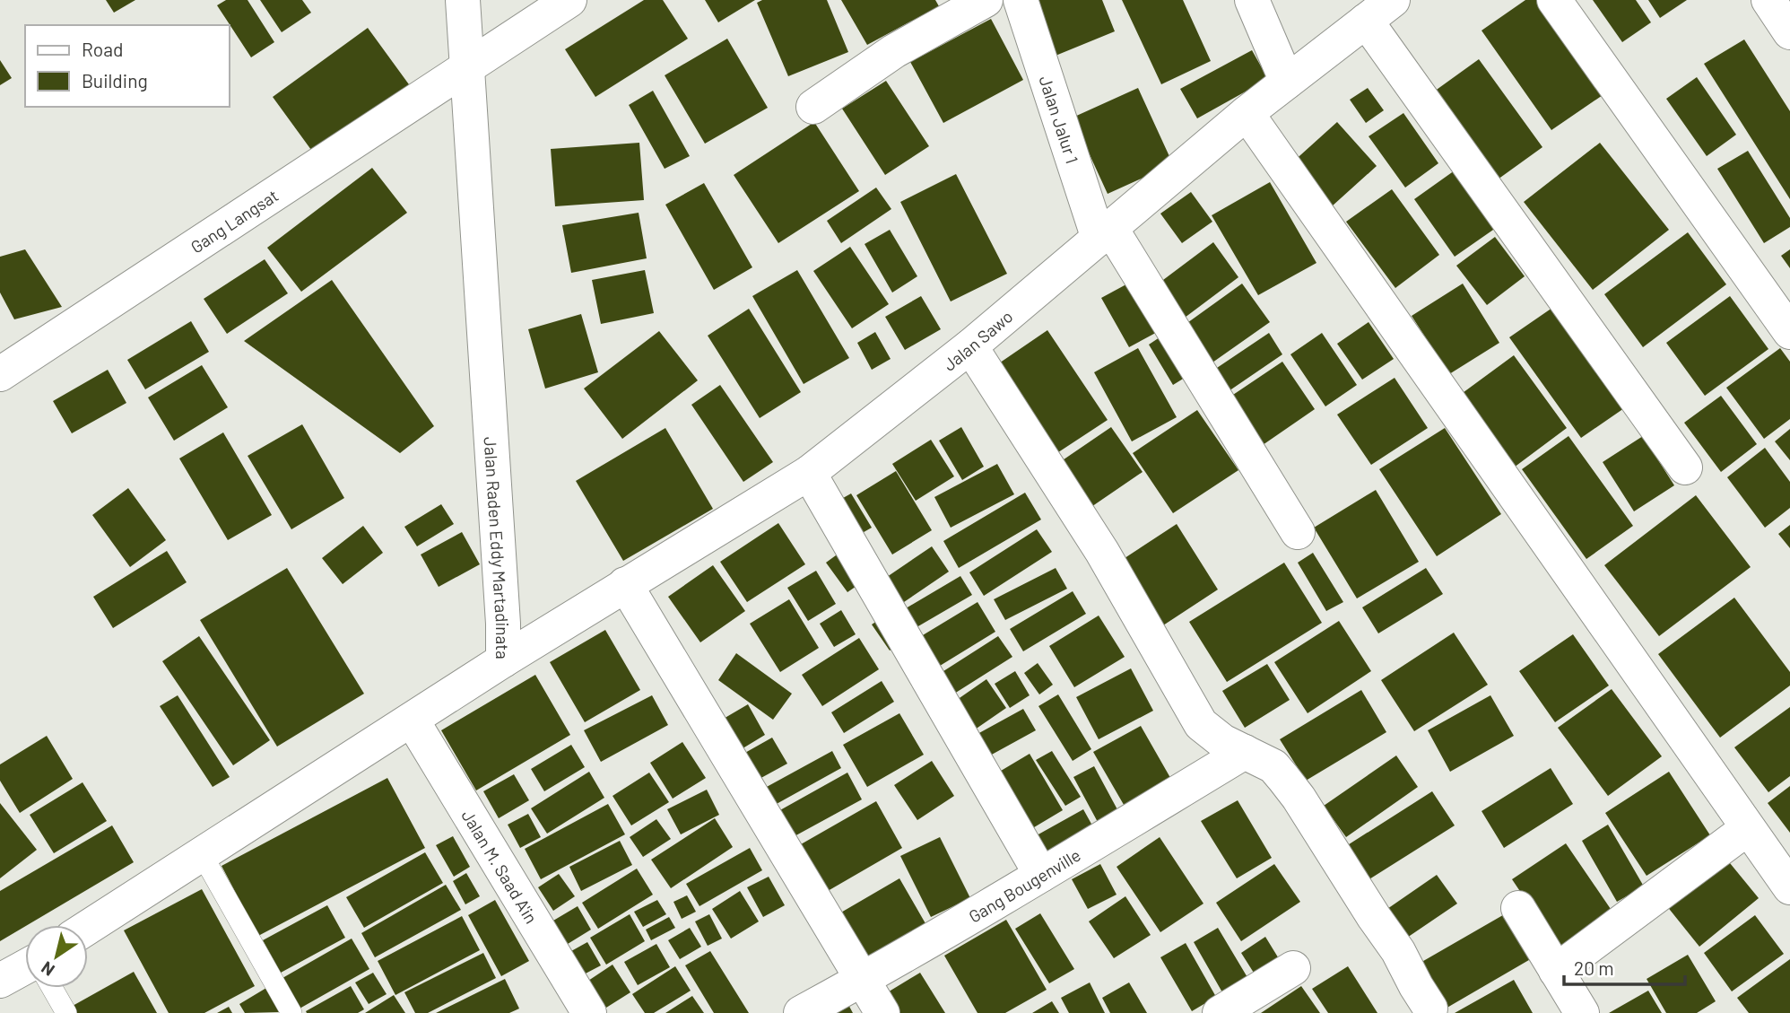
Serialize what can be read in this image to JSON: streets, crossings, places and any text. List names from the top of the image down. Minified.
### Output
{"streets":{"street":["Jalan Jalur 1","Gang Langsat","Jalan Sawo","Jalan Raden Eddy Martadinata","Jalan M. Saad A'in","Gang Bougenville"]},"crossings":[["Jalan Jalur 1","Jalan Sawo"],["Gang Langsat","Jalan Raden Eddy Martadinata"],["Jalan Sawo","Jalan Raden Eddy Martadinata"],["Jalan Raden Eddy Martadinata","Jalan M. Saad A'in"]],"legend":["Road","Building"],"scale_bar":"20 m","north":"bottom left"}
